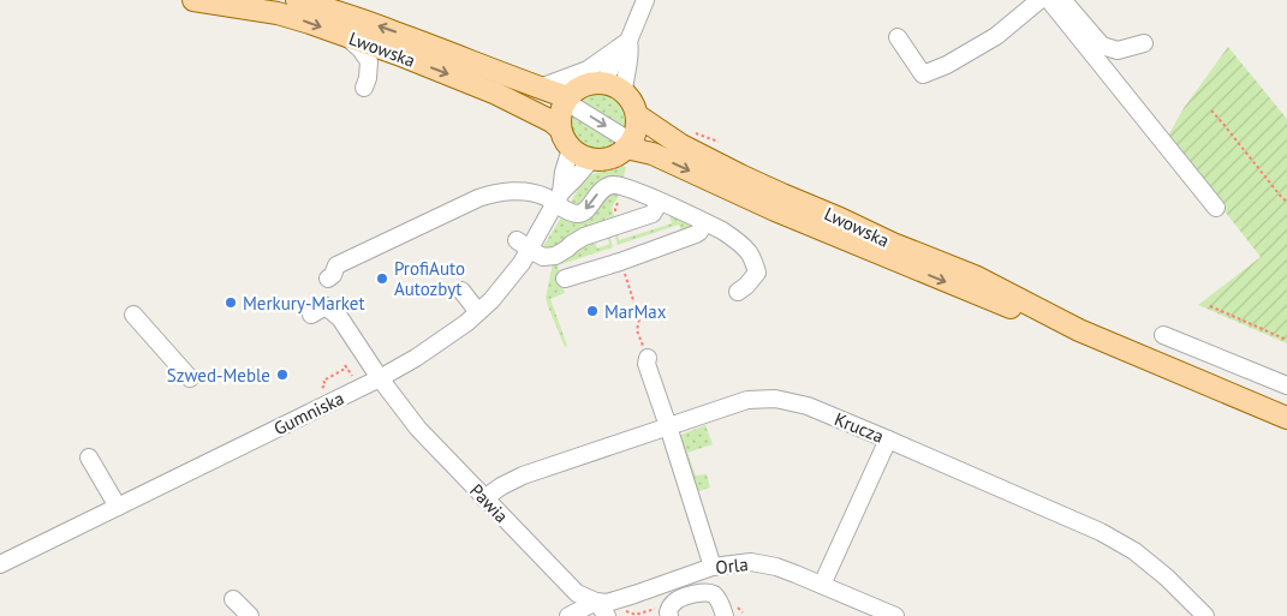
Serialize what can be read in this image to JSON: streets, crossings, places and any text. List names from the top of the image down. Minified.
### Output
{"streets":{"main road":["Lwowska"],"street":["Gumniska","Krucza","Pawia","Orla"]},"crossings":[["Gumniska","Pawia"],["Krucza","Pawia"],["Pawia","Orla"]],"places":["ProfiAuto Autozbyt","Merkury-Market","MarMax","Szwed-Meble"]}
